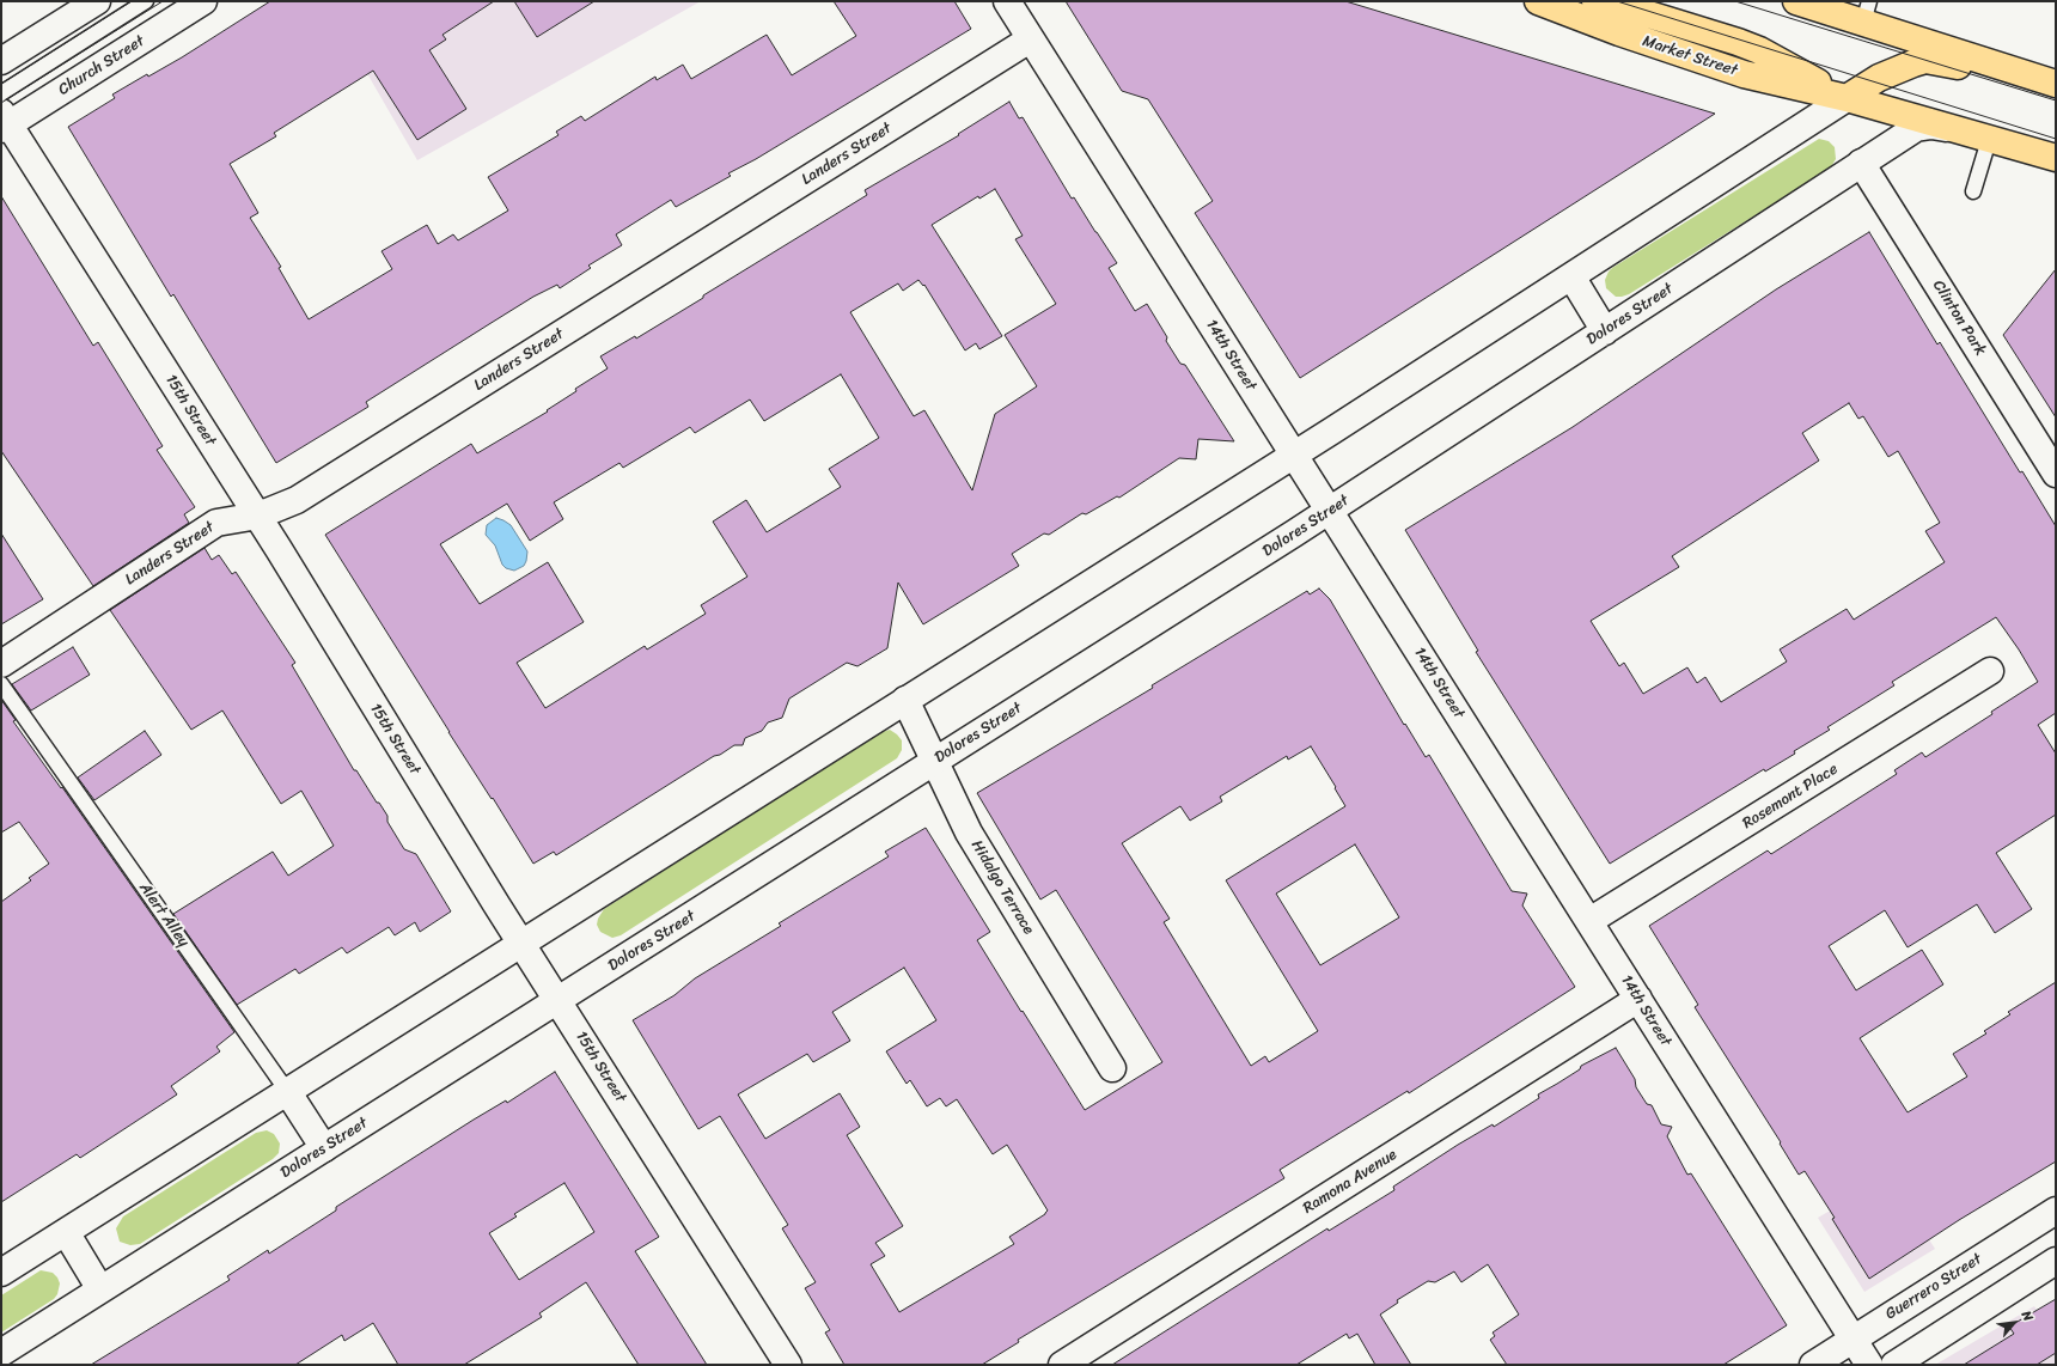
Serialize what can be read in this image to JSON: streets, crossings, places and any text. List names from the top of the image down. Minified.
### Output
{"streets":{"main road":["Market Street"],"street":["Church Street","Landers Street","Dolores Street","Clinton Park","14th Street","15th Street","Rosemont Place","Hidalgo Terrace","Alert Alley","Ramona Avenue","Guerrero Street"]},"crossings":[["Market Street","Dolores Street"],["Church Street","15th Street"],["Landers Street","14th Street"],["Landers Street","15th Street"],["Dolores Street","Clinton Park"],["Dolores Street","14th Street"],["Dolores Street","15th Street"],["Dolores Street","Hidalgo Terrace"],["Dolores Street","Alert Alley"],["14th Street","Rosemont Place"],["14th Street","Ramona Avenue"],["14th Street","Guerrero Street"]],"north":"top right"}
